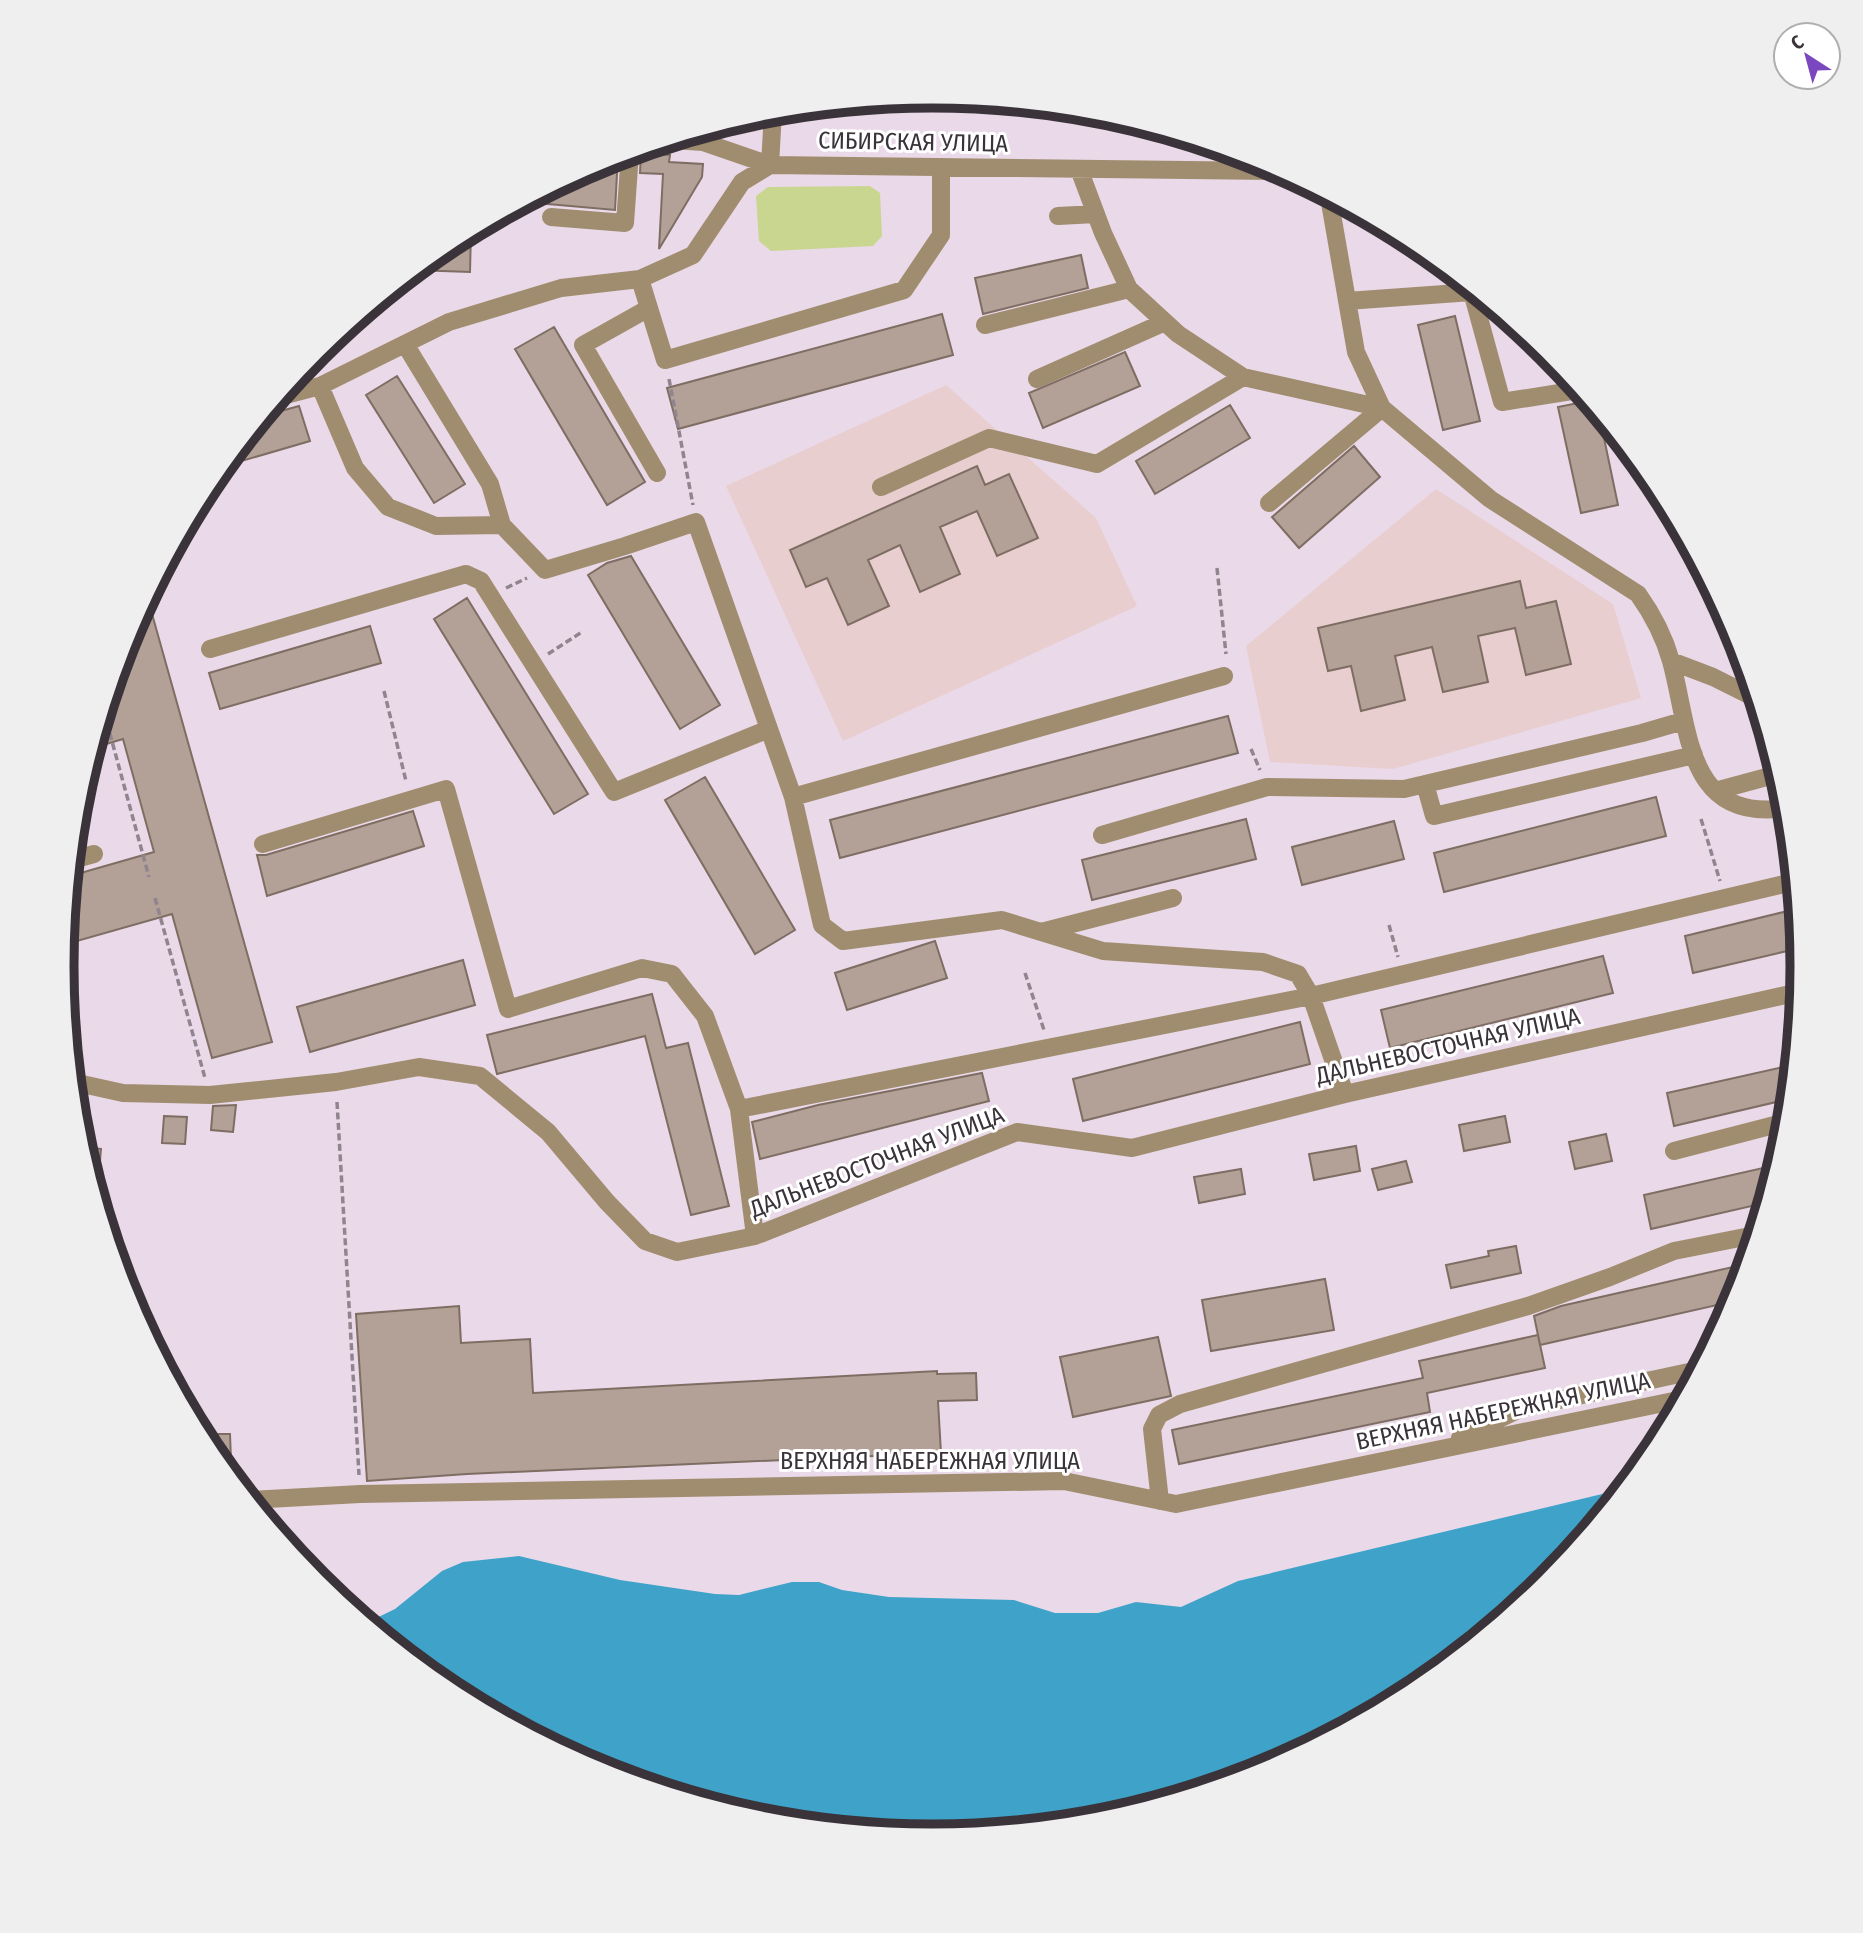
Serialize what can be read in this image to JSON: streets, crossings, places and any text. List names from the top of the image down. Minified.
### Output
{"streets":{"street":["СИБИРСКАЯ УЛИЦА","ДАЛЬНЕВОСТОЧНАЯ УЛИЦА","ВЕРХНЯЯ НАБЕРЕЖНАЯ УЛИЦА"]},"north":"top left"}
